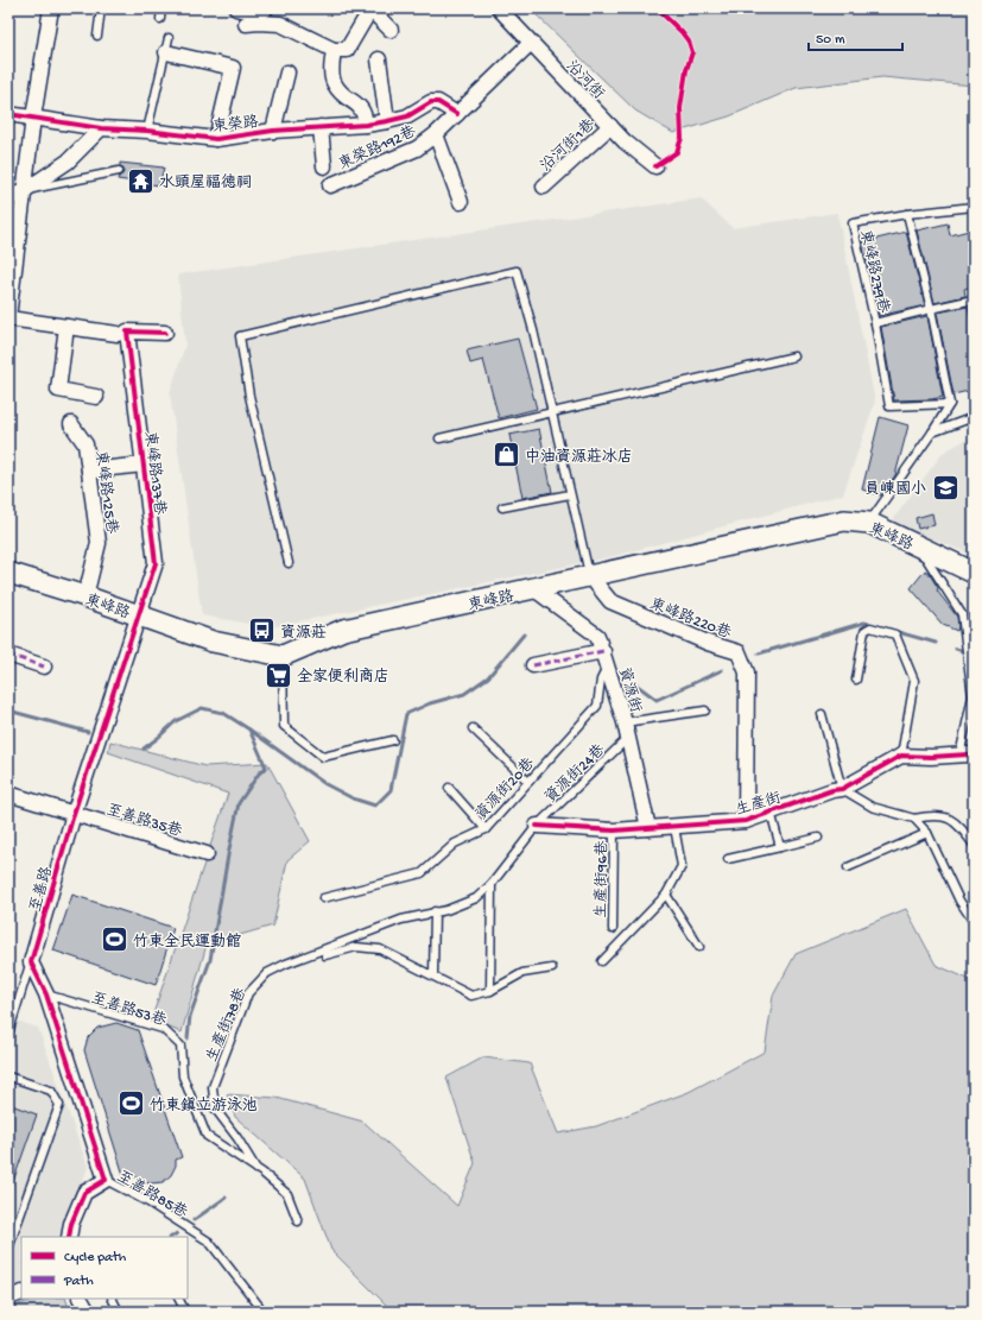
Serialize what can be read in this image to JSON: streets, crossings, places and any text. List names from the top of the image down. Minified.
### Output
{"streets":{"main road":["東峰路"],"street":["沿河街","東榮路","沿河街1巷","東榮路192巷","東峰路137巷","東峰路125巷","東峰路220巷","資源街","生產街","至善路35巷","至善路"],"lane":["東峰路279巷","資源街24巷","資源街20巷","生產街96巷","至善路53巷","生產街78巷","至善路85巷"]},"crossings":[["沿河街","沿河街1巷"],["東榮路","東榮路192巷"],["東峰路137巷","東峰路125巷"],["東峰路137巷","東峰路"],["東峰路137巷","至善路"],["東峰路125巷","東峰路"],["東峰路","東峰路220巷"],["東峰路","資源街"],["東峰路","至善路"],["東峰路220巷","生產街"],["資源街","資源街24巷"],["資源街","資源街20巷"],["資源街","生產街"],["資源街24巷","生產街"],["資源街24巷","生產街78巷"],["生產街","生產街96巷"],["生產街","生產街78巷"],["至善路35巷","至善路"],["至善路53巷","生產街78巷"]],"places":{"temple":["水頭屋福德祠"],"shop":["中油資源莊冰店"],"school or university":["員崠國小"],"bus stop":["資源莊"],"supermarket":["全家便利商店"],"sports":["竹東全民運動館","竹東鎮立游泳池"]},"legend":["Cycle path","Path"],"scale_bar":"50 m"}
